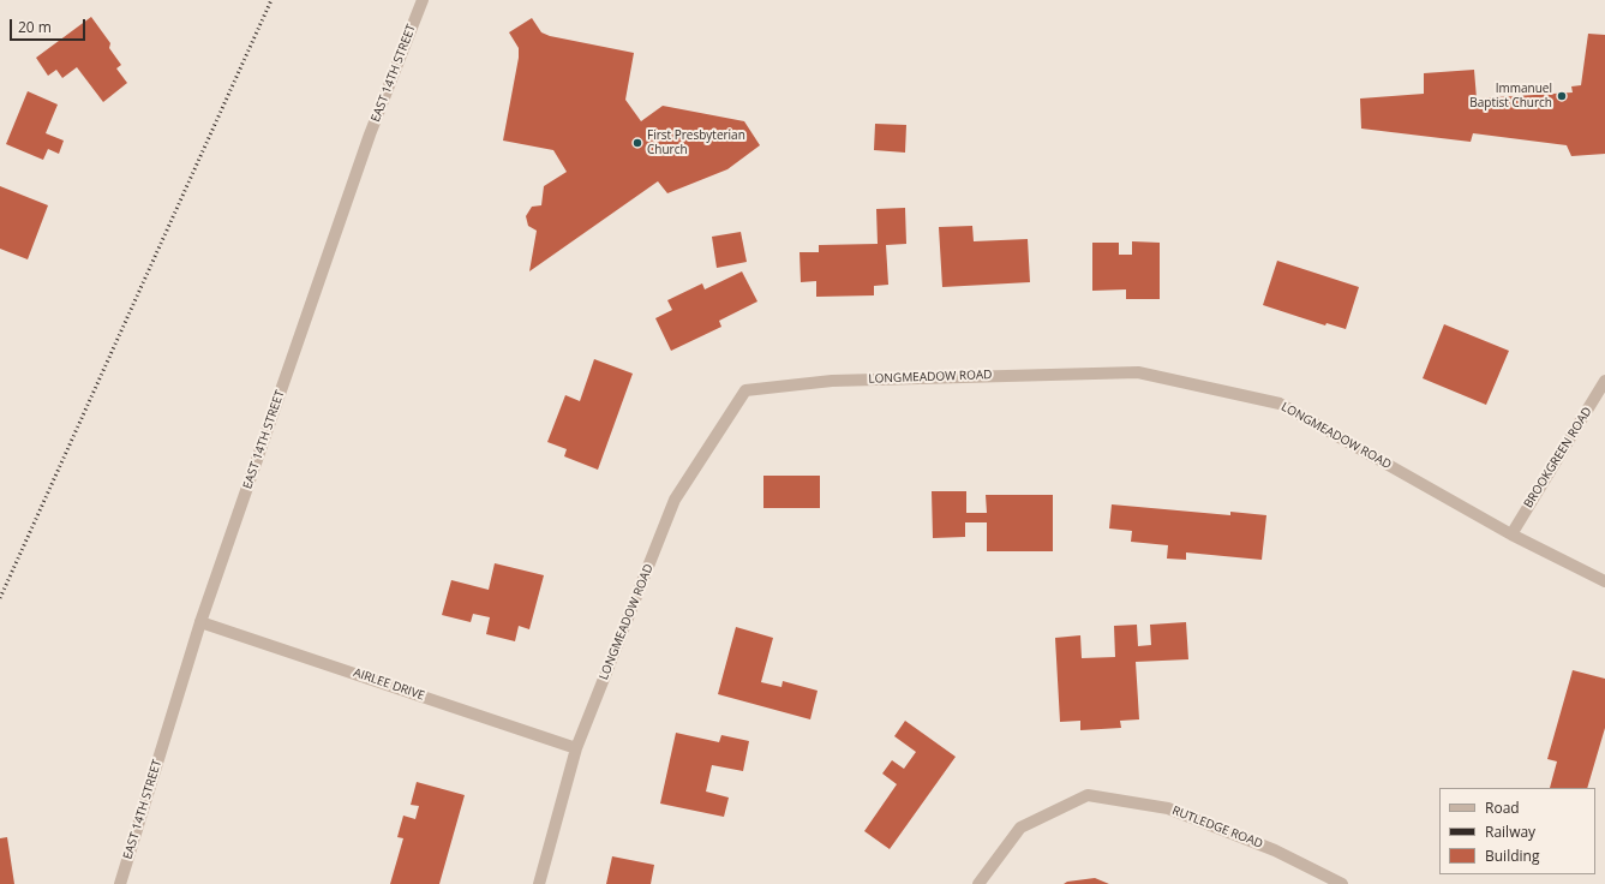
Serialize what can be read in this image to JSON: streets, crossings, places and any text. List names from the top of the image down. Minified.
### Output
{"streets":{"street":["EAST 14TH STREET","LONGMEADOW ROAD","BROOKGREEN ROAD","AIRLEE DRIVE","RUTLEDGE ROAD"]},"crossings":[["EAST 14TH STREET","AIRLEE DRIVE"],["LONGMEADOW ROAD","BROOKGREEN ROAD"],["LONGMEADOW ROAD","AIRLEE DRIVE"]],"places":["Immanuel Baptist Church","First Presbyterian Church"],"legend":["Road","Railway","Building"],"scale_bar":"20 m"}
